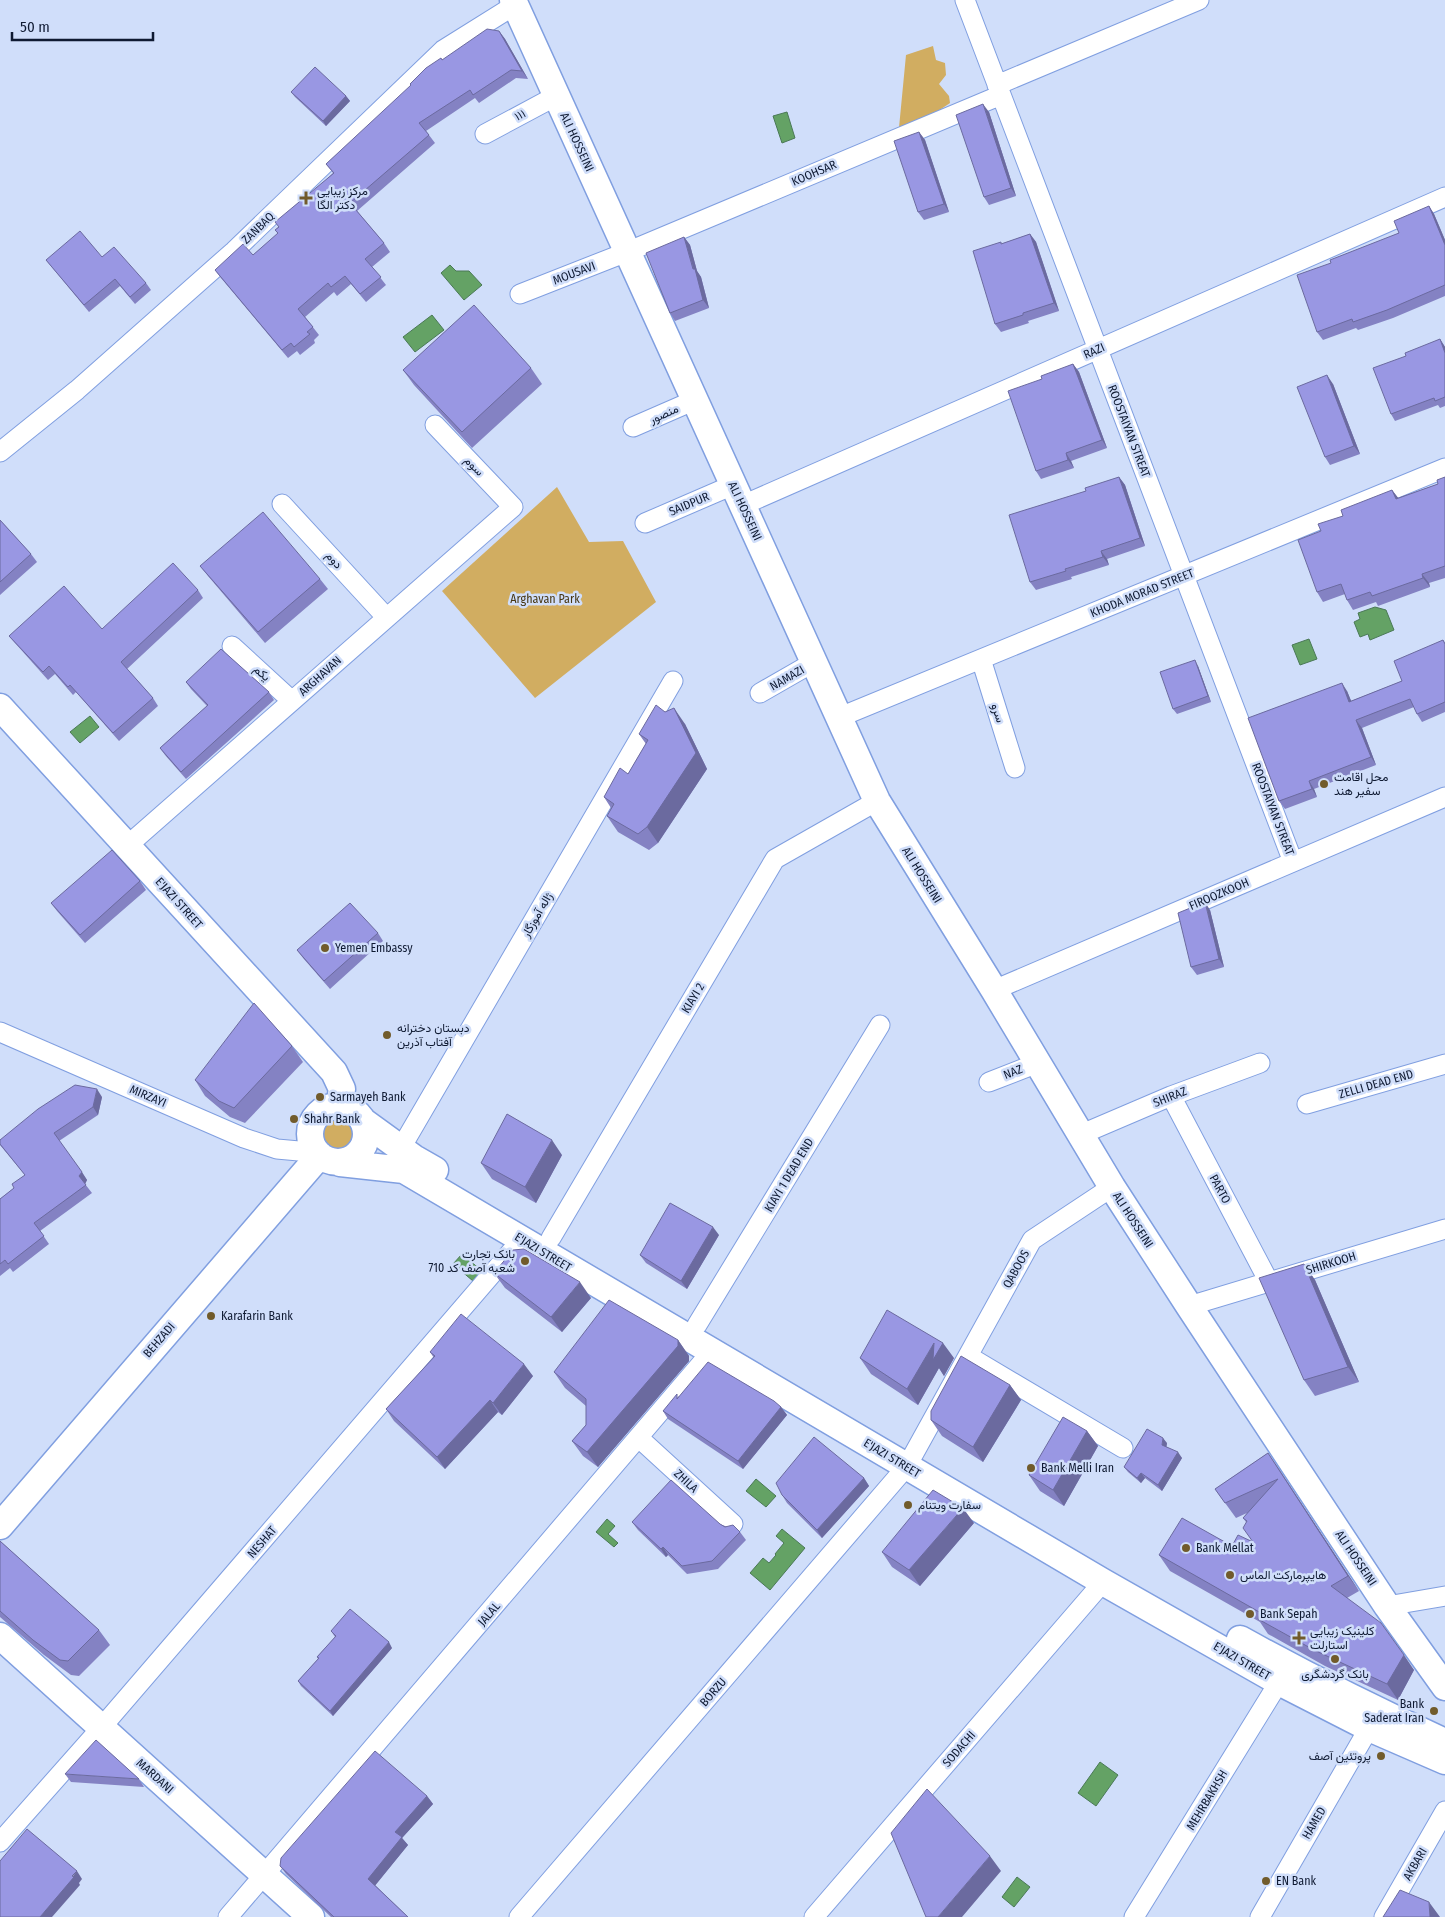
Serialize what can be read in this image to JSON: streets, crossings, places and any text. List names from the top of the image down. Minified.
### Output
{"streets":{"street":["۱۱۱","ALI HOSSEINI","KOOHSAR","ZANBAQ","MOUSAVI","RAZI","منصور","ROOSTAIYAN STREAT","سوم","SAIDPUR","دوم","KHODA MORAD STREET","یکم","ARGHAVAN","NAMAZI","سرو","FIROOZKOOH","E'JAZI STREET","ژاله آموزگار","KIAYI 2","NAZ","ZELLI DEAD END","MIRZAYI","SHIRAZ","KIAYI 1 DEAD END","PARTO","SHIRKOOH","QABOOS","BEHZADI","ZHILA","NESHAT","JALAL","BORZU","SODACHI","MARDANI","MEHRBAKHSH","HAMED","AKBARI"]},"crossings":[["۱۱۱","ALI HOSSEINI"],["ALI HOSSEINI","KOOHSAR"],["ALI HOSSEINI","ZANBAQ"],["ALI HOSSEINI","MOUSAVI"],["ALI HOSSEINI","RAZI"],["ALI HOSSEINI","منصور"],["ALI HOSSEINI","SAIDPUR"],["ALI HOSSEINI","KHODA MORAD STREET"],["ALI HOSSEINI","NAMAZI"],["ALI HOSSEINI","FIROOZKOOH"],["ALI HOSSEINI","KIAYI 2"],["ALI HOSSEINI","NAZ"],["ALI HOSSEINI","SHIRAZ"],["ALI HOSSEINI","SHIRKOOH"],["ALI HOSSEINI","QABOOS"],["KOOHSAR","MOUSAVI"],["KOOHSAR","ROOSTAIYAN STREAT"],["RAZI","ROOSTAIYAN STREAT"],["RAZI","SAIDPUR"],["ROOSTAIYAN STREAT","KHODA MORAD STREET"],["ROOSTAIYAN STREAT","FIROOZKOOH"],["سوم","ARGHAVAN"],["دوم","ARGHAVAN"],["KHODA MORAD STREET","سرو"],["یکم","ARGHAVAN"],["ARGHAVAN","E'JAZI STREET"],["E'JAZI STREET","ژاله آموزگار"],["E'JAZI STREET","KIAYI 2"],["E'JAZI STREET","MIRZAYI"],["E'JAZI STREET","KIAYI 1 DEAD END"],["E'JAZI STREET","QABOOS"],["E'JAZI STREET","BEHZADI"],["E'JAZI STREET","NESHAT"],["E'JAZI STREET","JALAL"],["E'JAZI STREET","BORZU"],["E'JAZI STREET","SODACHI"],["E'JAZI STREET","MEHRBAKHSH"],["E'JAZI STREET","HAMED"],["MIRZAYI","BEHZADI"],["SHIRAZ","PARTO"],["PARTO","SHIRKOOH"],["QABOOS","BORZU"],["ZHILA","JALAL"],["NESHAT","MARDANI"],["JALAL","MARDANI"]],"parks":["Arghavan Park"],"places":{"health":["مرکز زیبایی دکتر الگا","کلینیک زیبایی استارلت"],"other":["محل اقامت سفیر هند","Yemen Embassy","دبستان دخترانه آفتاب آذرین","Sarmayeh Bank","Shahr Bank","بانک تجارت شعبه آصف کد 710","Karafarin Bank","Bank Melli Iran","سفارت ویتنام","Bank Mellat","هایپرمارکت الماس","Bank Sepah","بانک گردشگری","Bank Saderat Iran","پروتئین آصف","EN Bank"]},"scale_bar":"50 m"}
